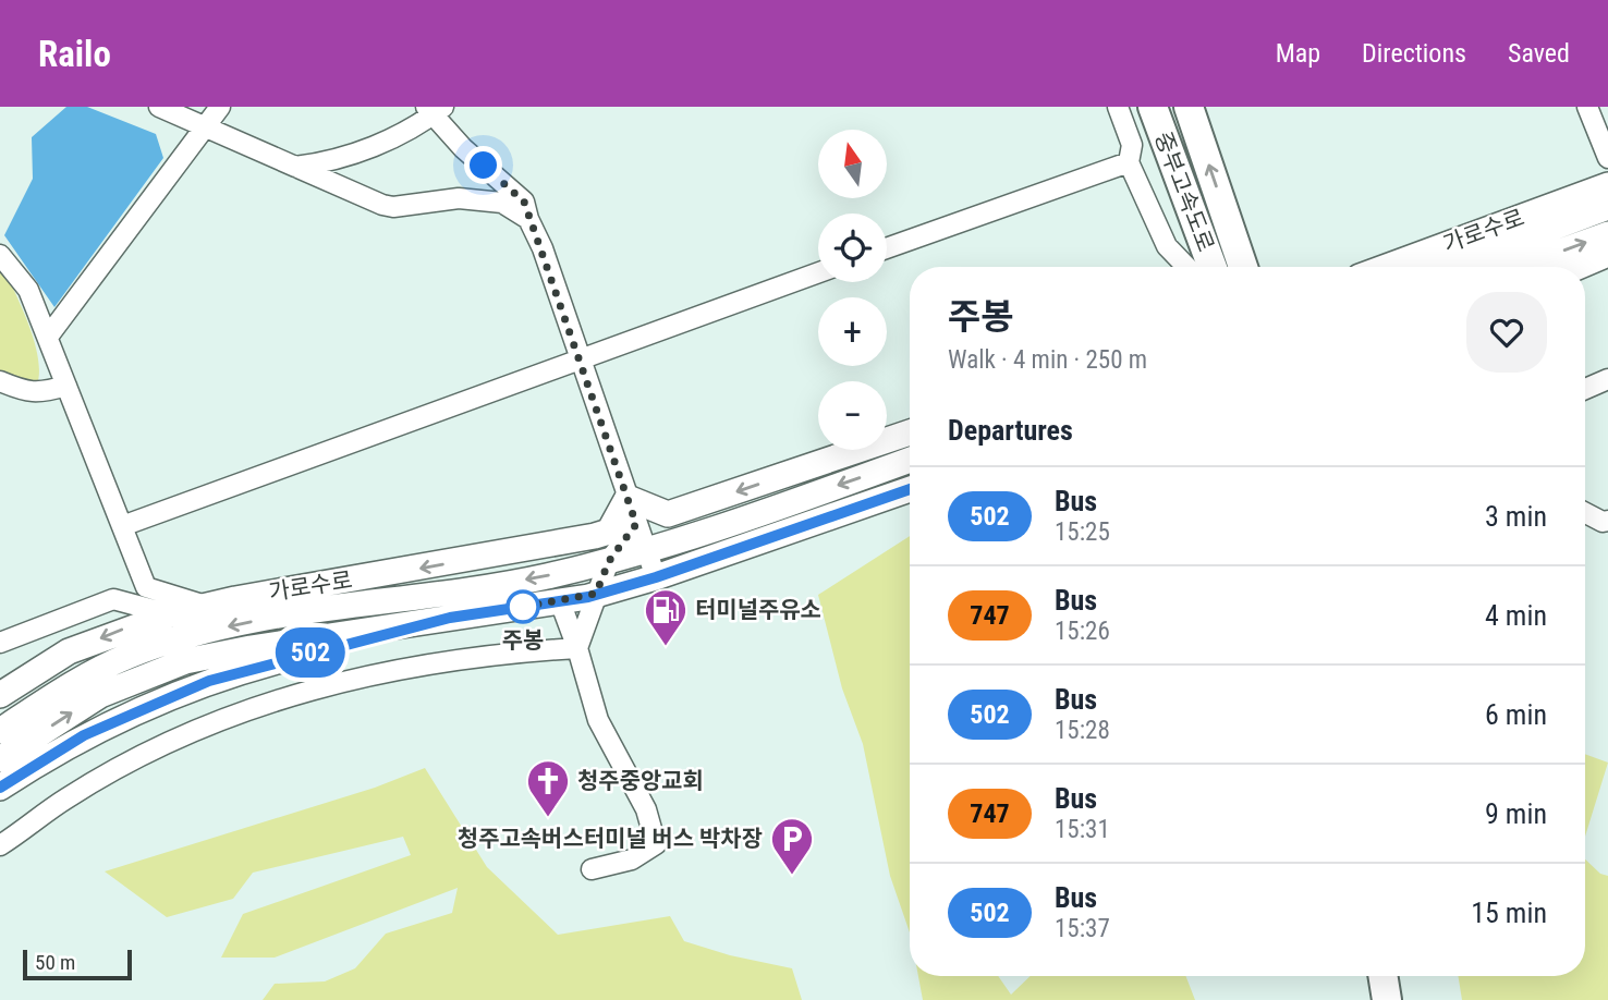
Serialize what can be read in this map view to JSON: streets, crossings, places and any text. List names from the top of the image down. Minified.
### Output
{"streets":{"highway":["중부고속도로"],"main road":["가로수로"]},"places":{"other":["주봉"],"fuel station":["터미널주유소"],"church":["청주중앙교회"],"parking":["청주고속버스터미널 버스 박차장"]},"lines":["bus line 502"],"scale_bar":"50 m","north":"top","page":{"header":"Railo","nav":["Map","Directions","Saved"],"on_map":"502","map_buttons":["+","−"],"heading":[["주봉","Walk · 4 min · 250 m"],"Departures"],"list":[{"mark":"502","name":"Bus","note":"15:25","value":"3 min"},{"mark":"747","name":"Bus","note":"15:26","value":"4 min"},{"mark":"502","name":"Bus","note":"15:28","value":"6 min"},{"mark":"747","name":"Bus","note":"15:31","value":"9 min"},{"mark":"502","name":"Bus","note":"15:37","value":"15 min"}],"scale":"50 m"}}
